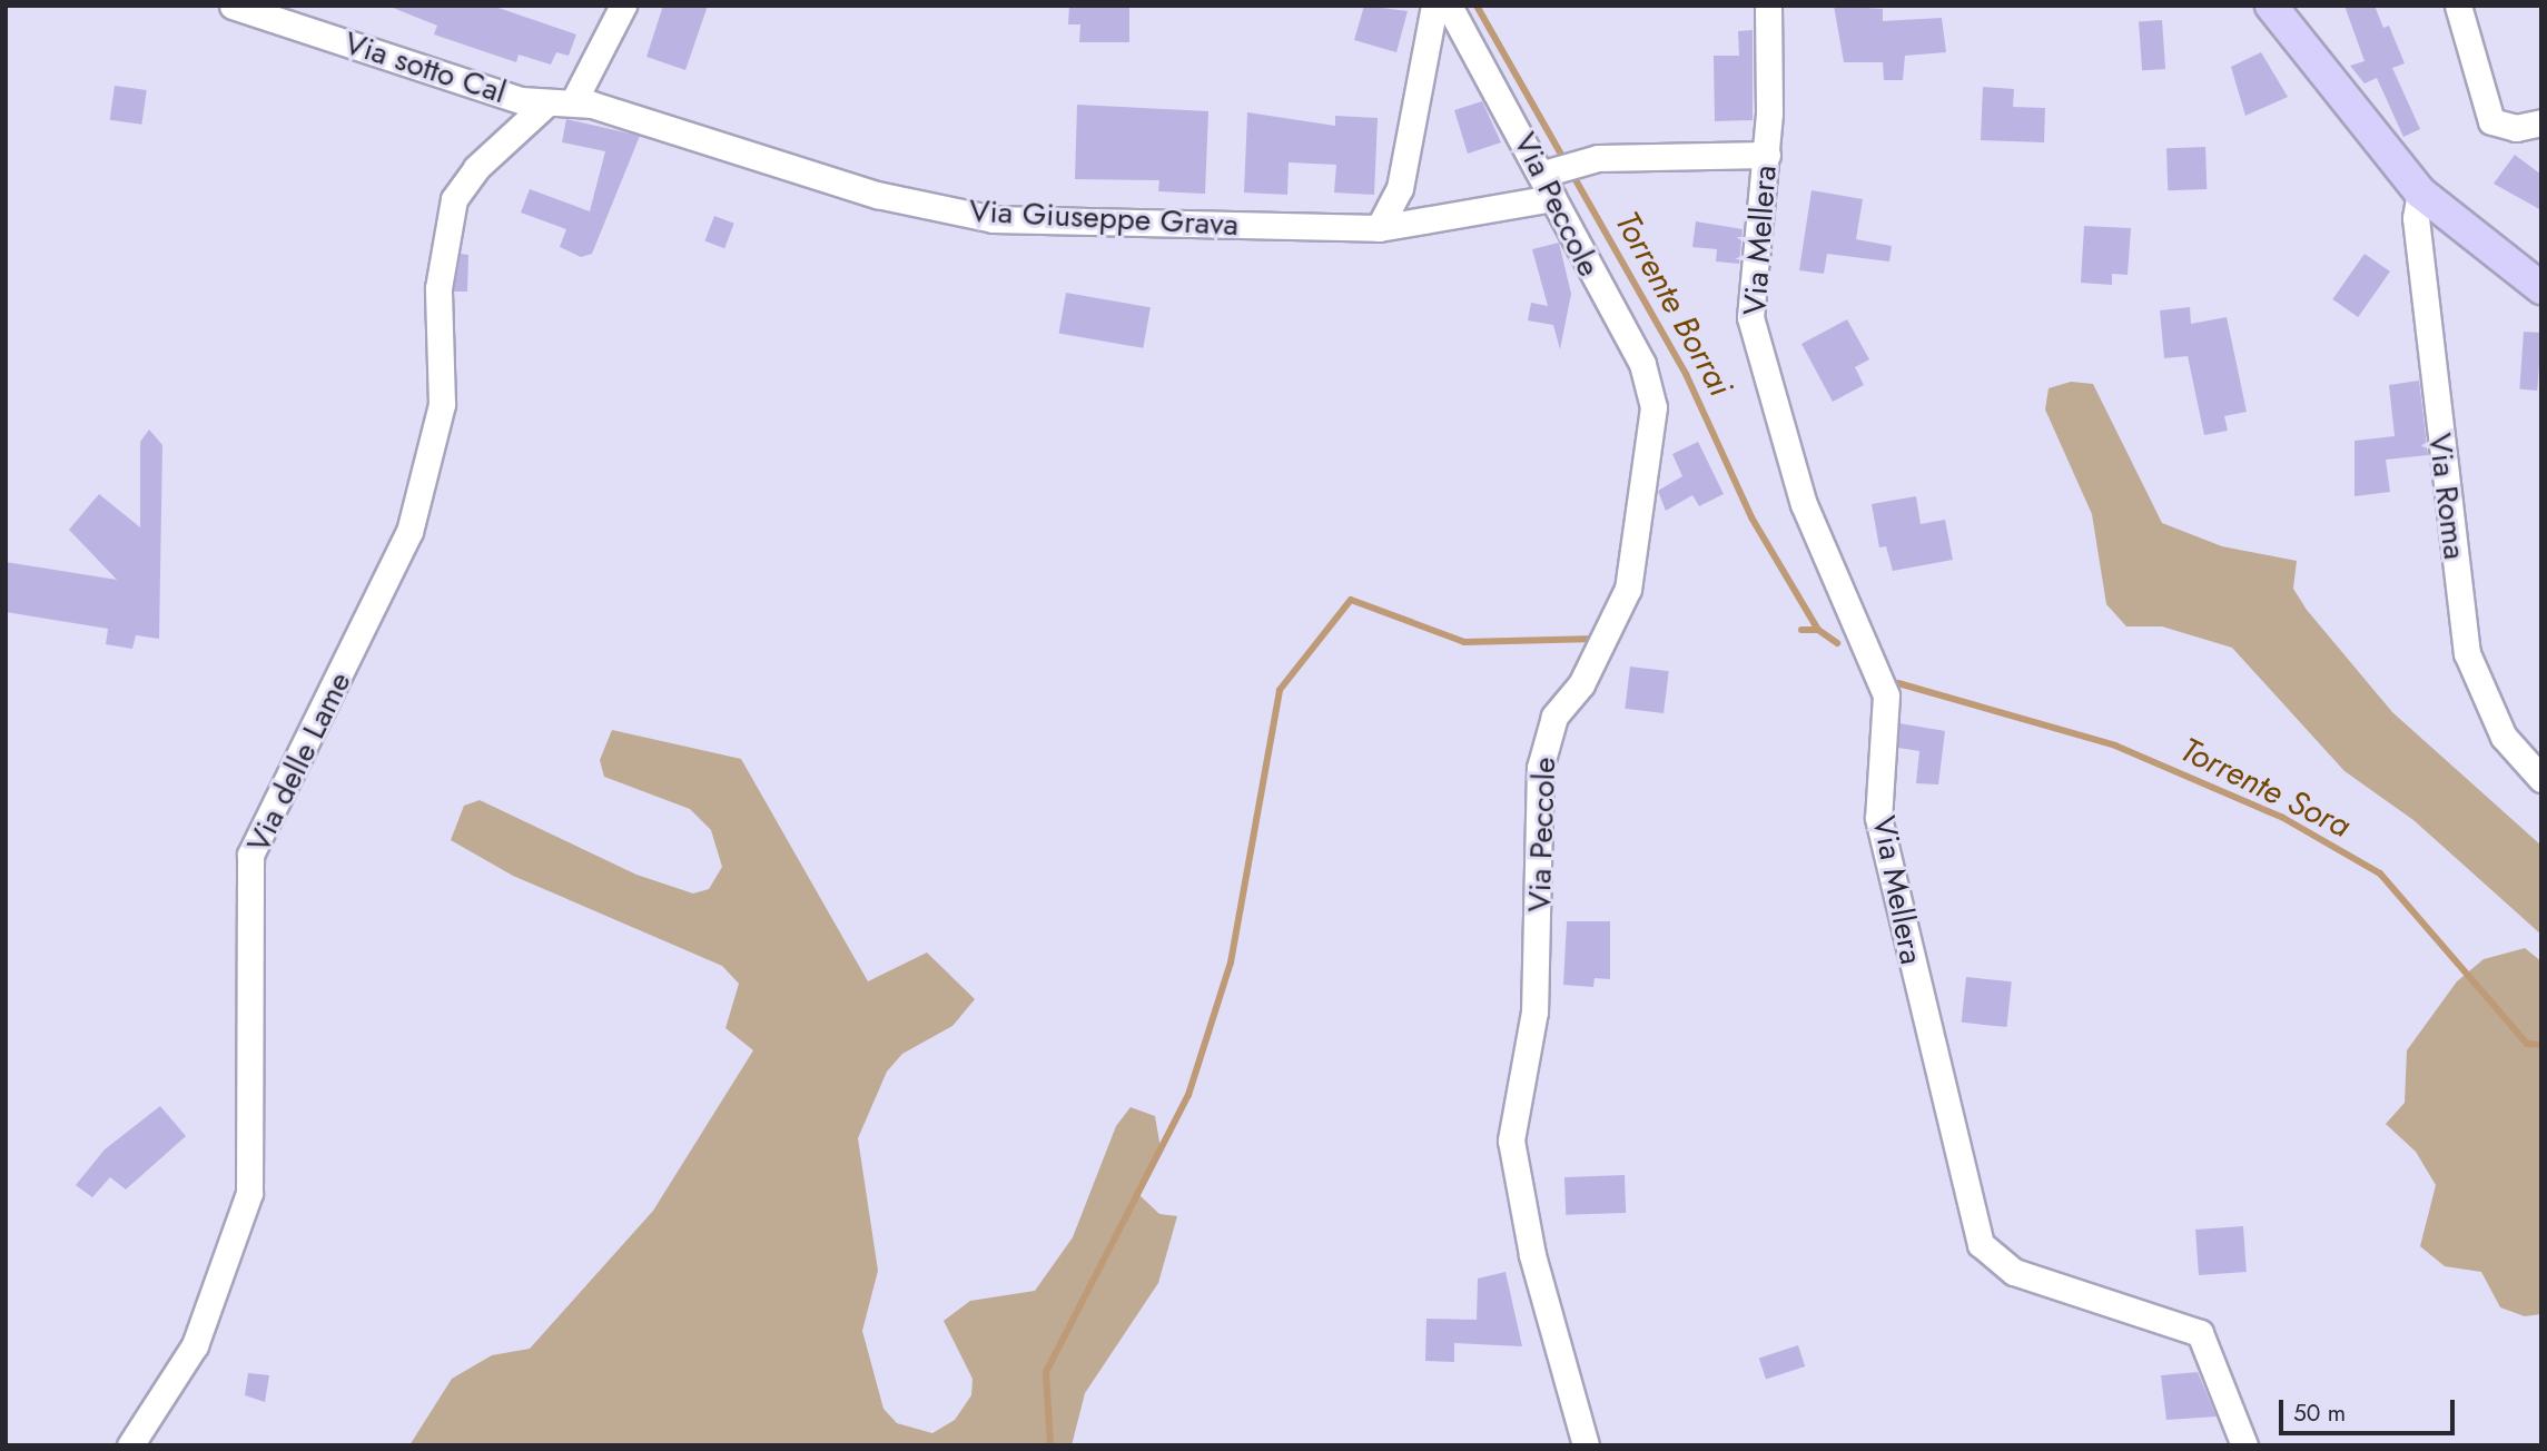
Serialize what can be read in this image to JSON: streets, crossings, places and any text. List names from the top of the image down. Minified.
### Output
{"streets":{"street":["Via sotto Cal","Via Peccole","Via Giuseppe Grava","Via Mellera","Via Roma","Via delle Lame"]},"crossings":[["Via sotto Cal","Via Giuseppe Grava"],["Via sotto Cal","Via delle Lame"],["Via Peccole","Via Giuseppe Grava"]],"water":["Torrente Borrai","Torrente Sora"],"scale_bar":"50 m"}
